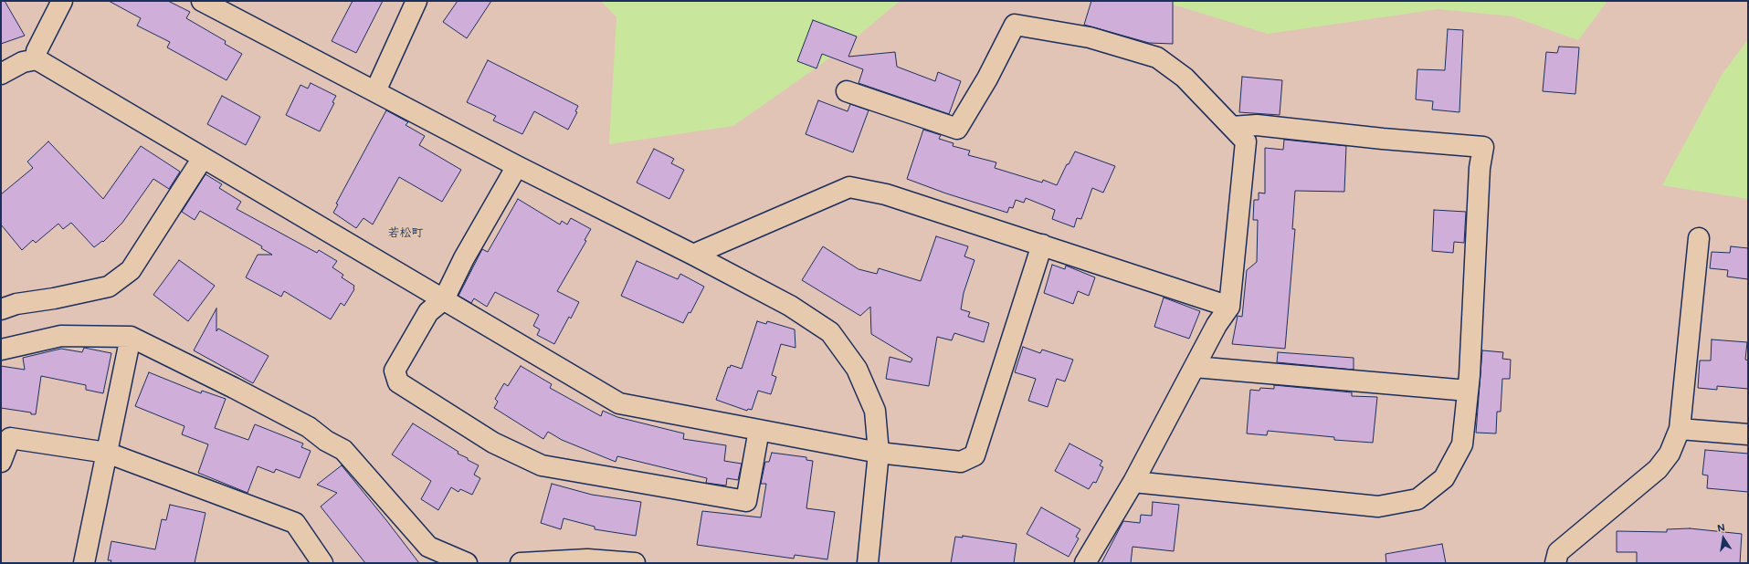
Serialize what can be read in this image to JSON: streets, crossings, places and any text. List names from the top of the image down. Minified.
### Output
{"districts":["若松町"],"north":"top"}
